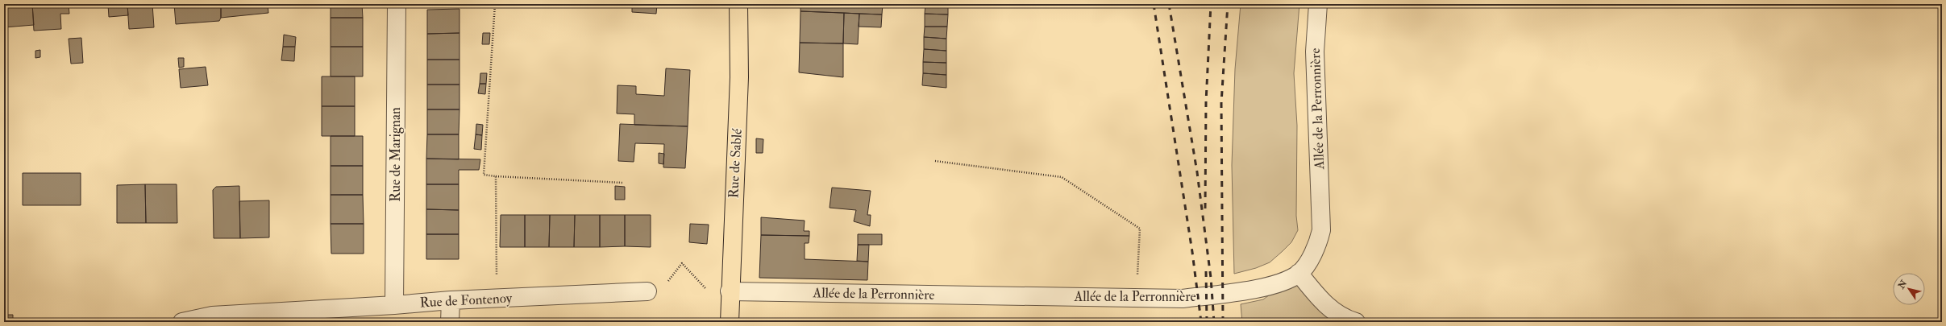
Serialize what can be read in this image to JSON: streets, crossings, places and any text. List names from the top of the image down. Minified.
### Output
{"streets":{"main road":["Rue de Sablé"],"street":["Allée de la Perronnière","Rue de Marignan","Rue de Fontenoy"]},"crossings":[["Allée de la Perronnière","Rue de Sablé"],["Rue de Marignan","Rue de Fontenoy"]],"north":"top left"}
